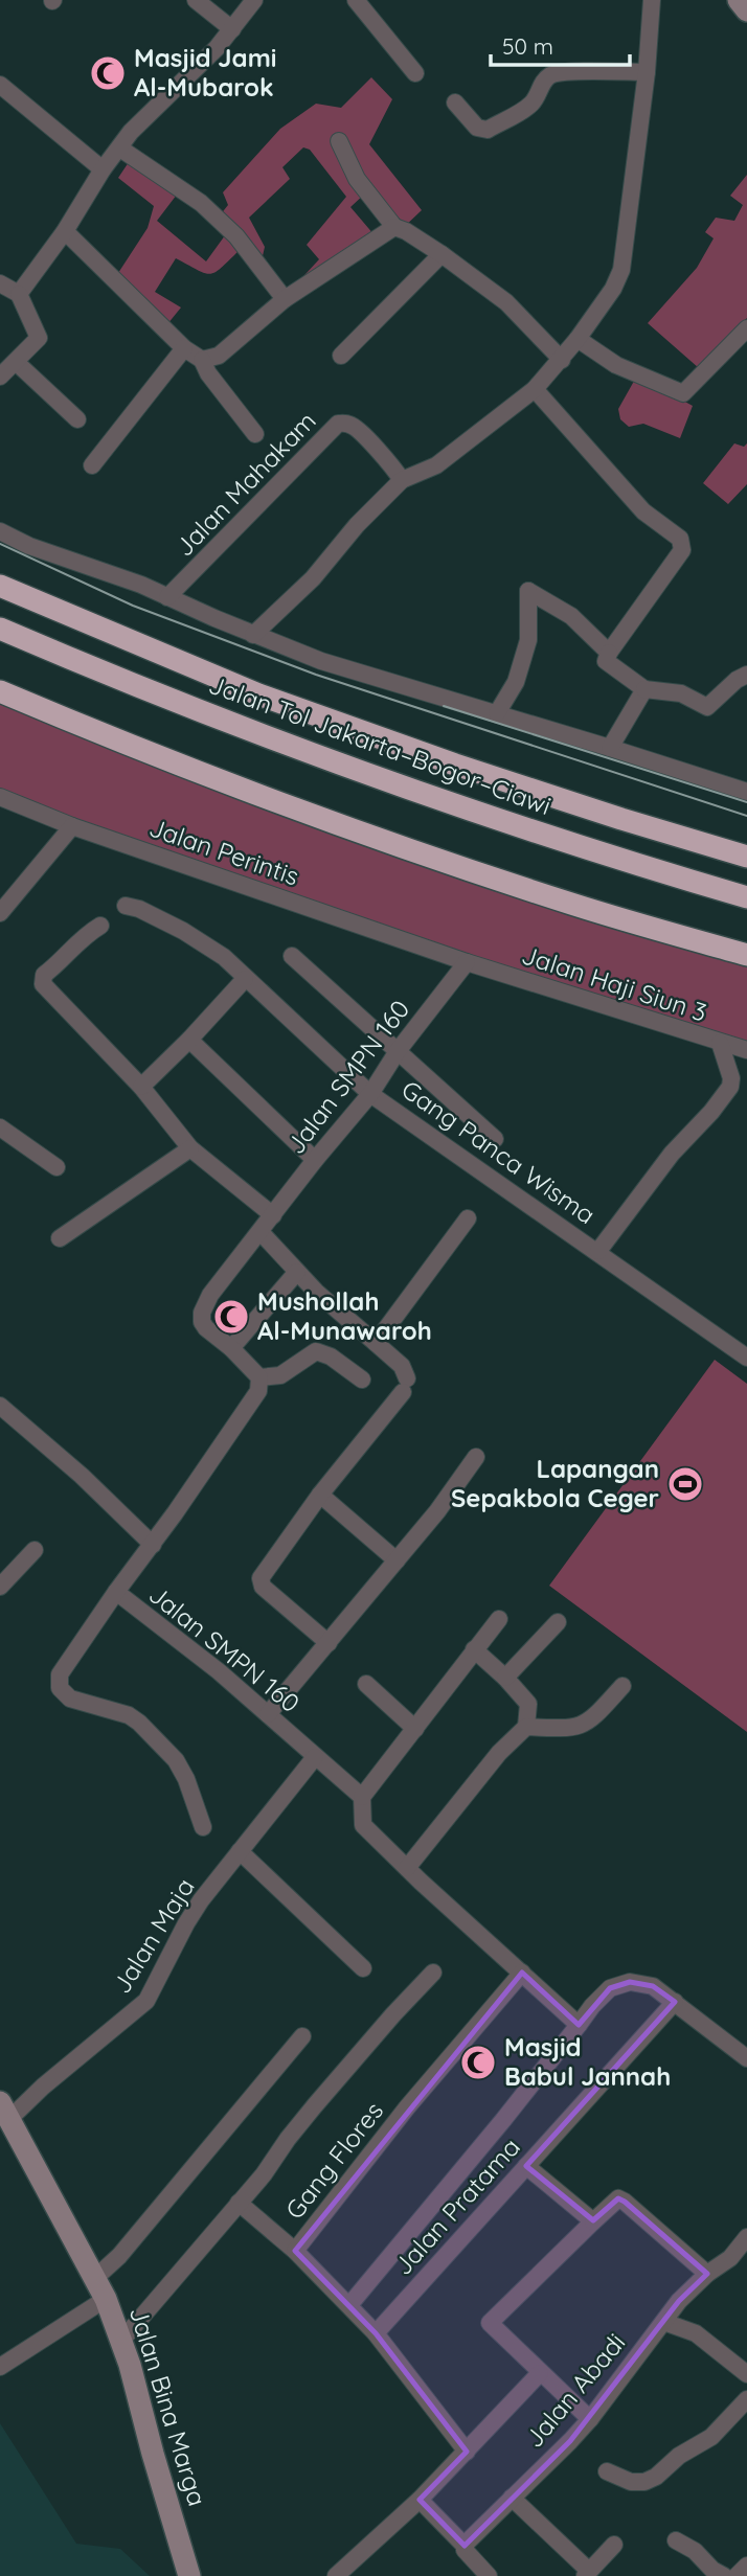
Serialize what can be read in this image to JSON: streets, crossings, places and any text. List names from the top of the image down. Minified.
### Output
{"streets":{"highway":["Jalan Tol Jakarta–Bogor–Ciawi"],"street":["Jalan Mahakam","Jalan Perintis","Jalan Haji Siun 3","Jalan SMPN 160","Gang Panca Wisma","Jalan Maja","Gang Flores","Jalan Pratama","Jalan Abadi","Jalan Bina Marga"]},"crossings":[["Jalan Perintis","Jalan Haji Siun 3"],["Jalan Perintis","Jalan SMPN 160"],["Jalan Haji Siun 3","Jalan SMPN 160"],["Jalan SMPN 160","Gang Panca Wisma"],["Jalan SMPN 160","Jalan Maja"],["Jalan Maja","Jalan Bina Marga"]],"places":{"mosque":["Masjid Jami Al-Mubarok","Mushollah Al-Munawaroh","Masjid Babul Jannah"],"sports":["Lapangan Sepakbola Ceger"]},"scale_bar":"50 m"}
